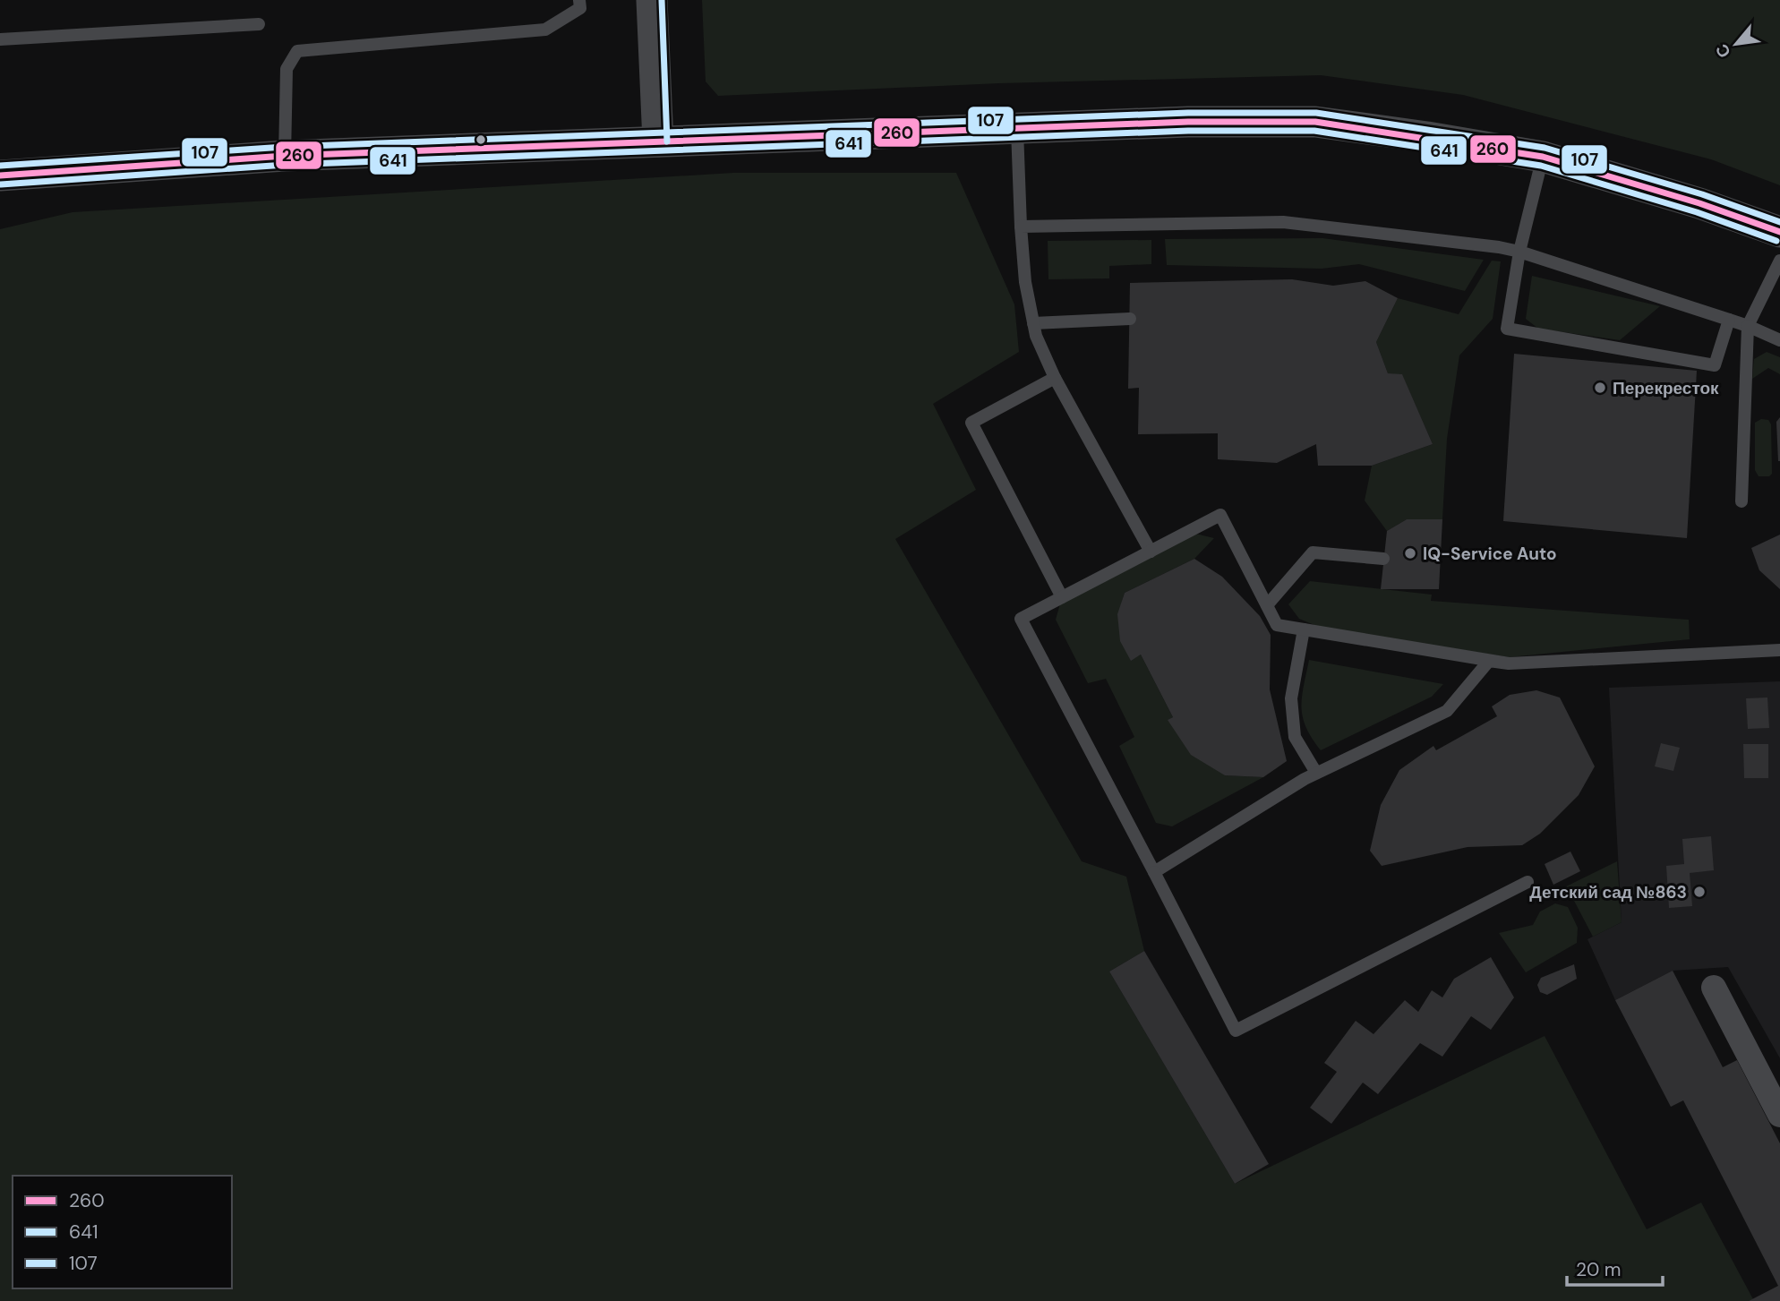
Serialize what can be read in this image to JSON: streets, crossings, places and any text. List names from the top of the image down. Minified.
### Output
{"places":["Перекресток","IQ-Service Auto","Детский сад №863"],"lines":["transit line 107","transit line 260","transit line 641"],"legend":["260","641","107"],"scale_bar":"20 m","north":"bottom left"}
